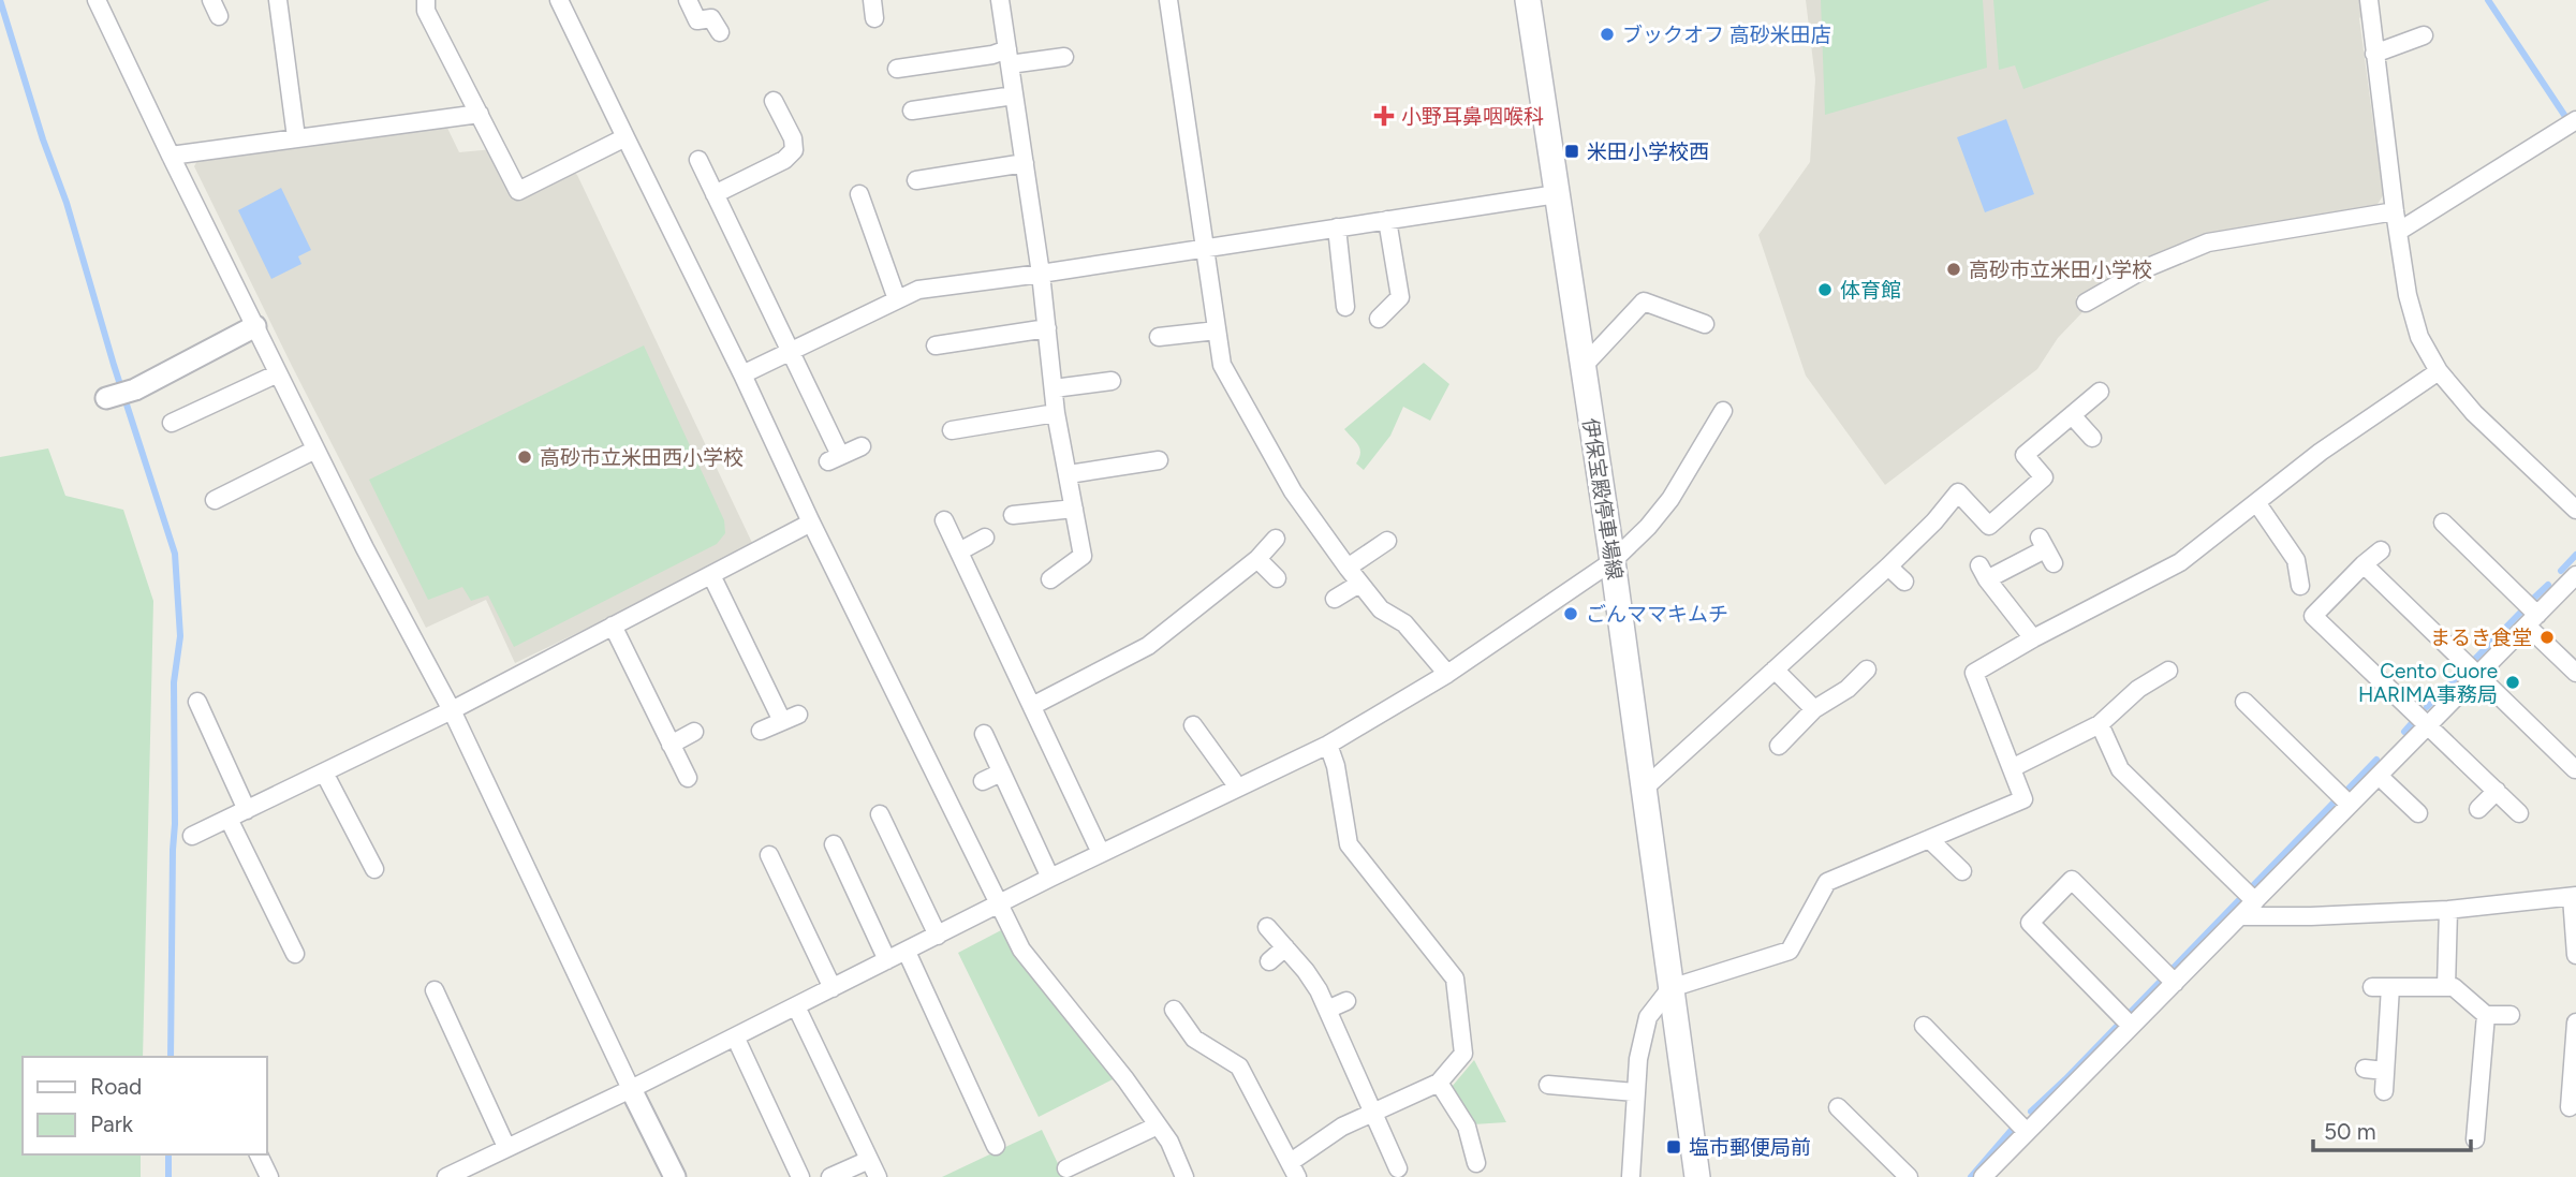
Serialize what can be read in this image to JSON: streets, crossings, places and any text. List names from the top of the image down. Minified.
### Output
{"streets":{"main road":["伊保宝殿停車場線"]},"places":{"other":["ブックオフ 高砂米田店","高砂市立米田小学校","体育館","高砂市立米田西小学校","ごんママキムチ","まるき食堂","Cento Cuore HARIMA事務局"],"health":["小野耳鼻咽喉科"],"transit":["米田小学校西","塩市郵便局前"]},"legend":["Road","Park"],"scale_bar":"50 m"}
